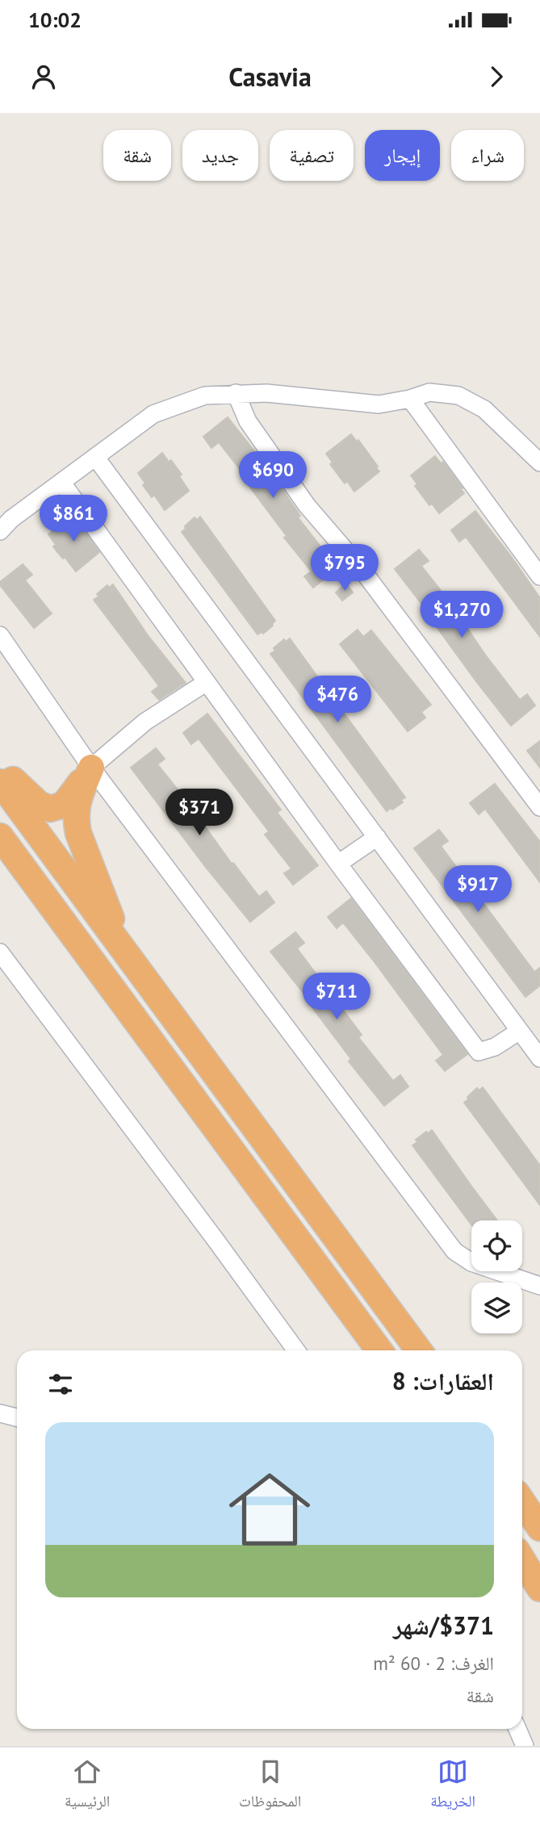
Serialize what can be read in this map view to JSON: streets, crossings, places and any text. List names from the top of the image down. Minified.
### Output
{"page":{"status":"10:02","header":"Casavia","chip":["شراء","إيجار","تصفية","جديد","شقة"],"price":["$690","$861","$795","$1,270","$476","$371","$917","$711"],"heading":"العقارات: 8","list":[{"name":"$371/شهر","note":"الغرف: 2 · 60 m² · شقة"}],"tabs":["الخريطة","المحفوظات","الرئيسية"]}}
